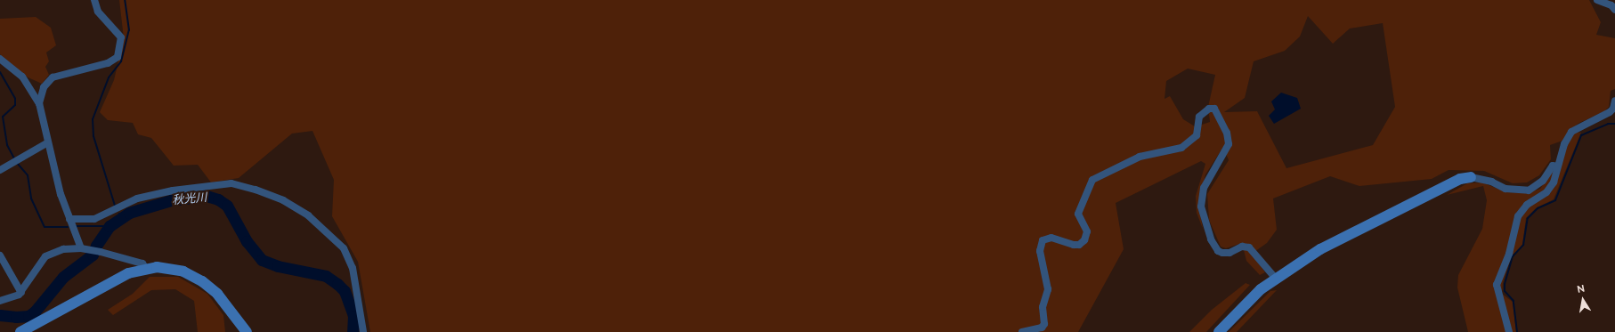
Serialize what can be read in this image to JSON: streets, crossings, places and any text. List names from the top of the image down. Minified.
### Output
{"water":["秋光川"],"north":"top"}
